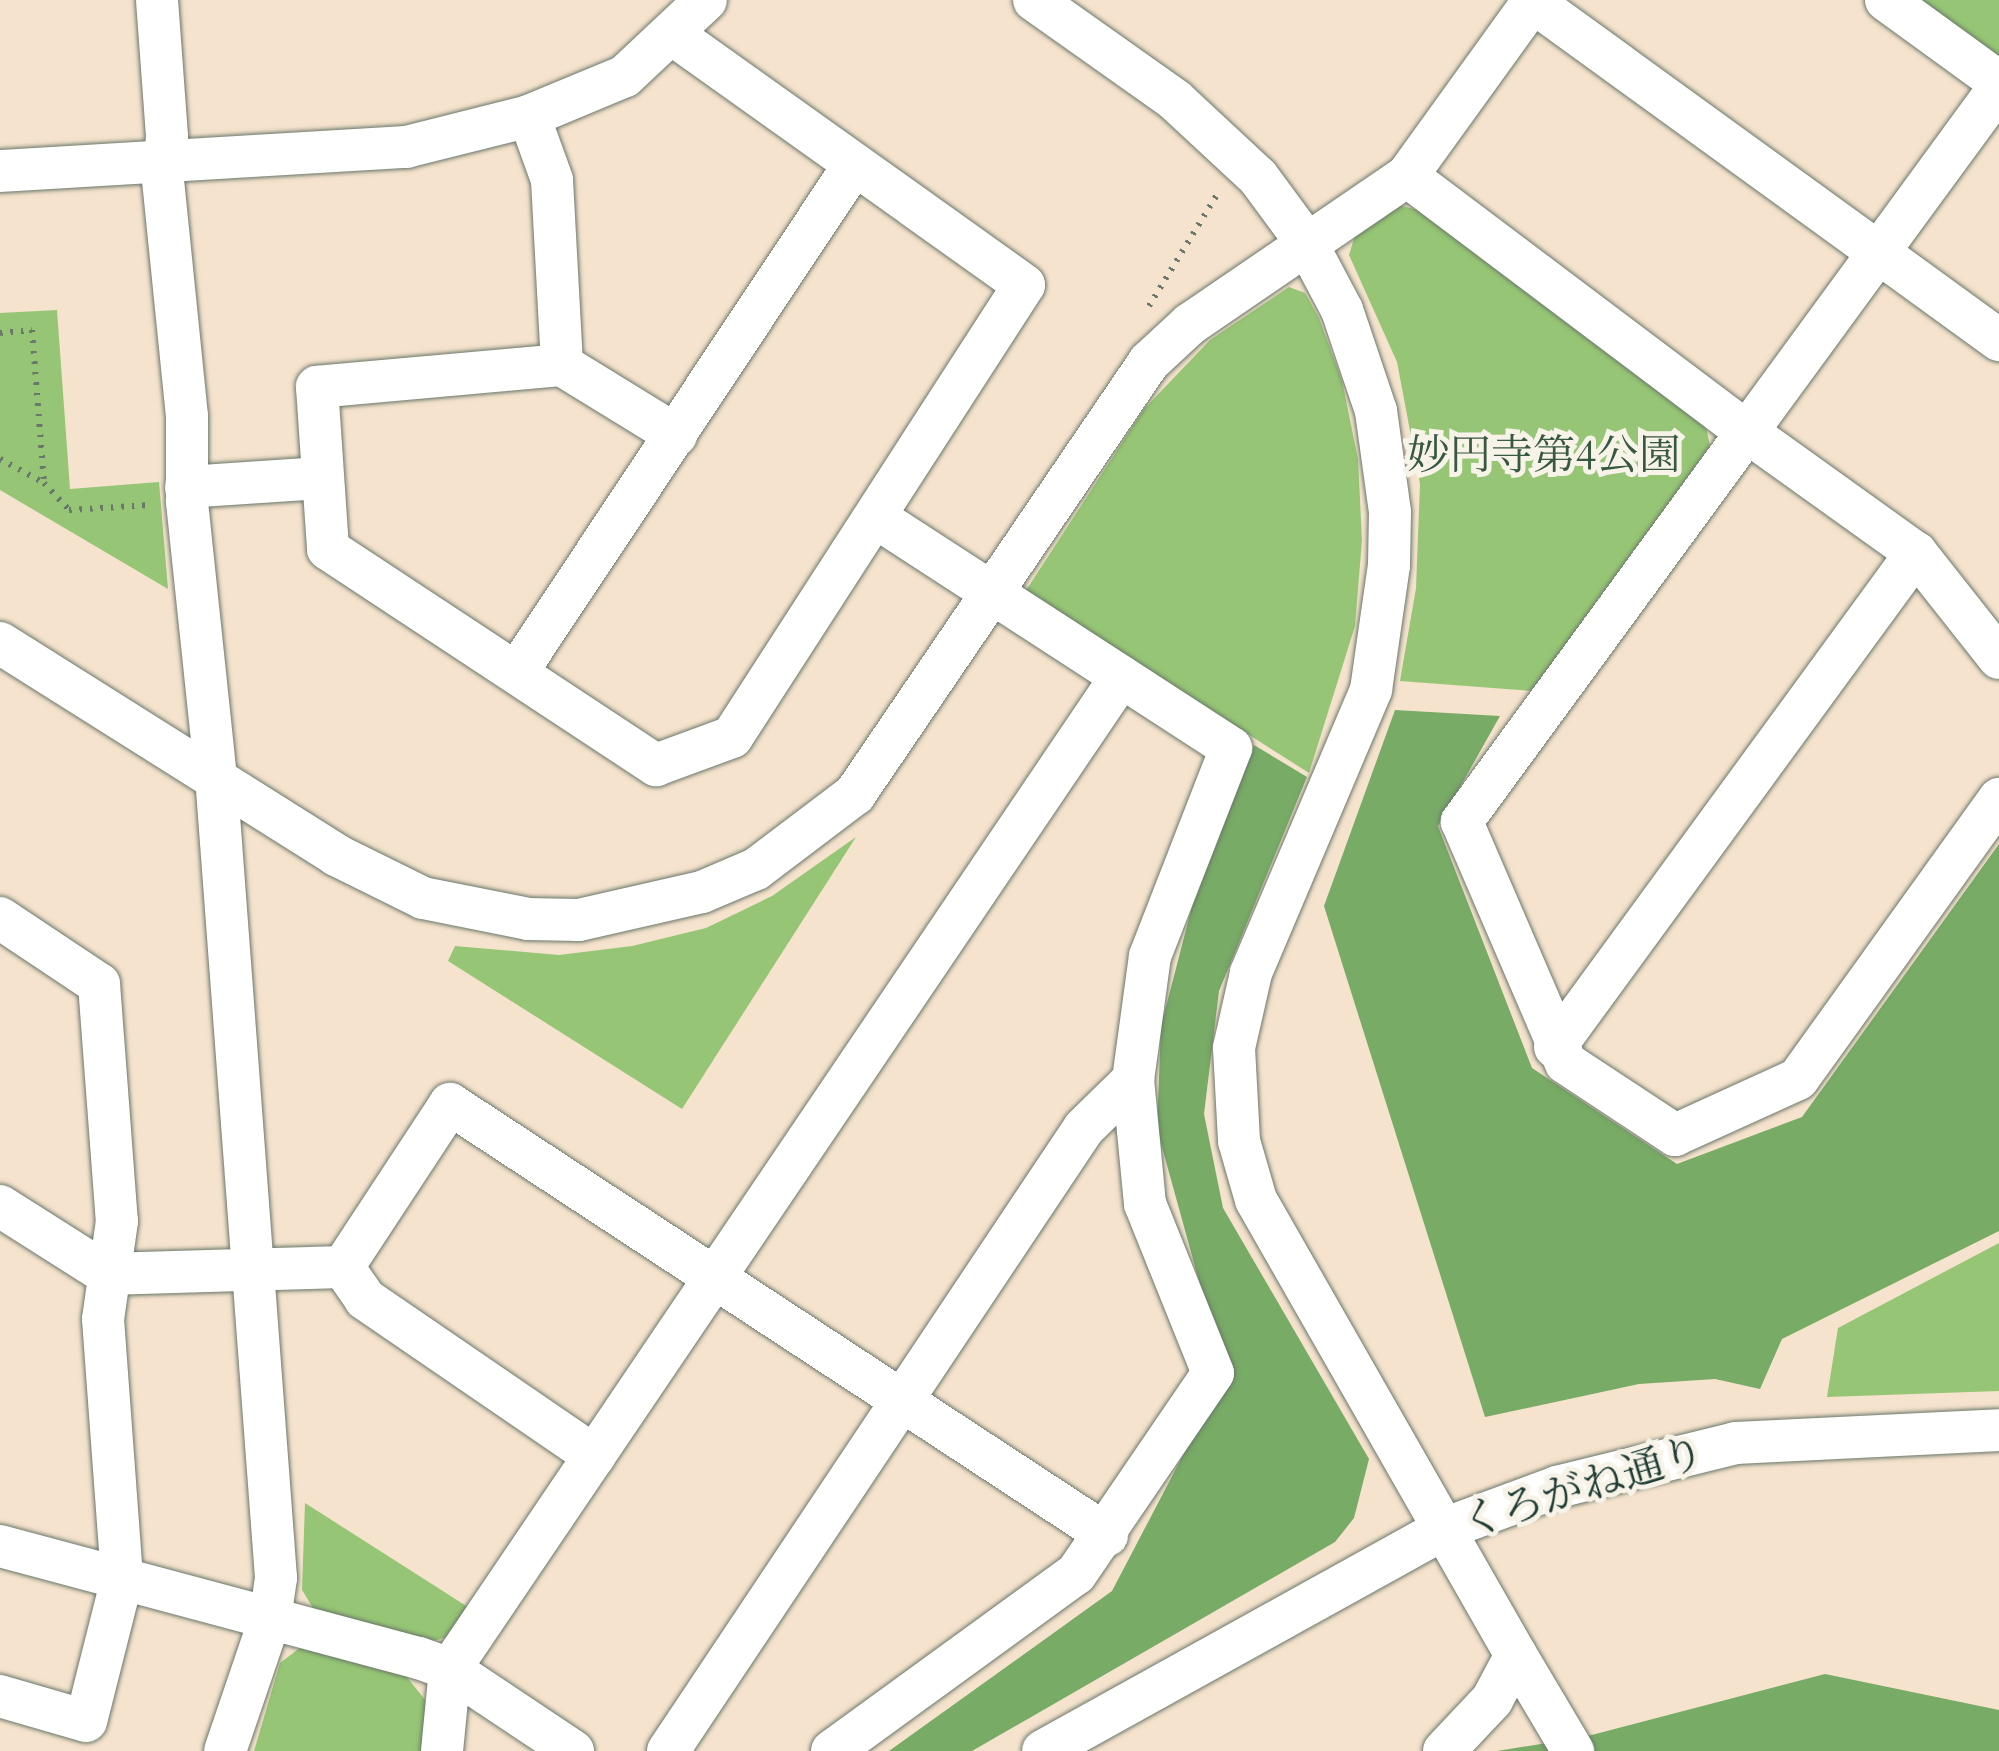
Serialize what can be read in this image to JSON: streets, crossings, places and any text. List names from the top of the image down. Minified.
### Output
{"streets":{"street":["くろがね通り"]},"parks":["妙円寺第4公園"]}
